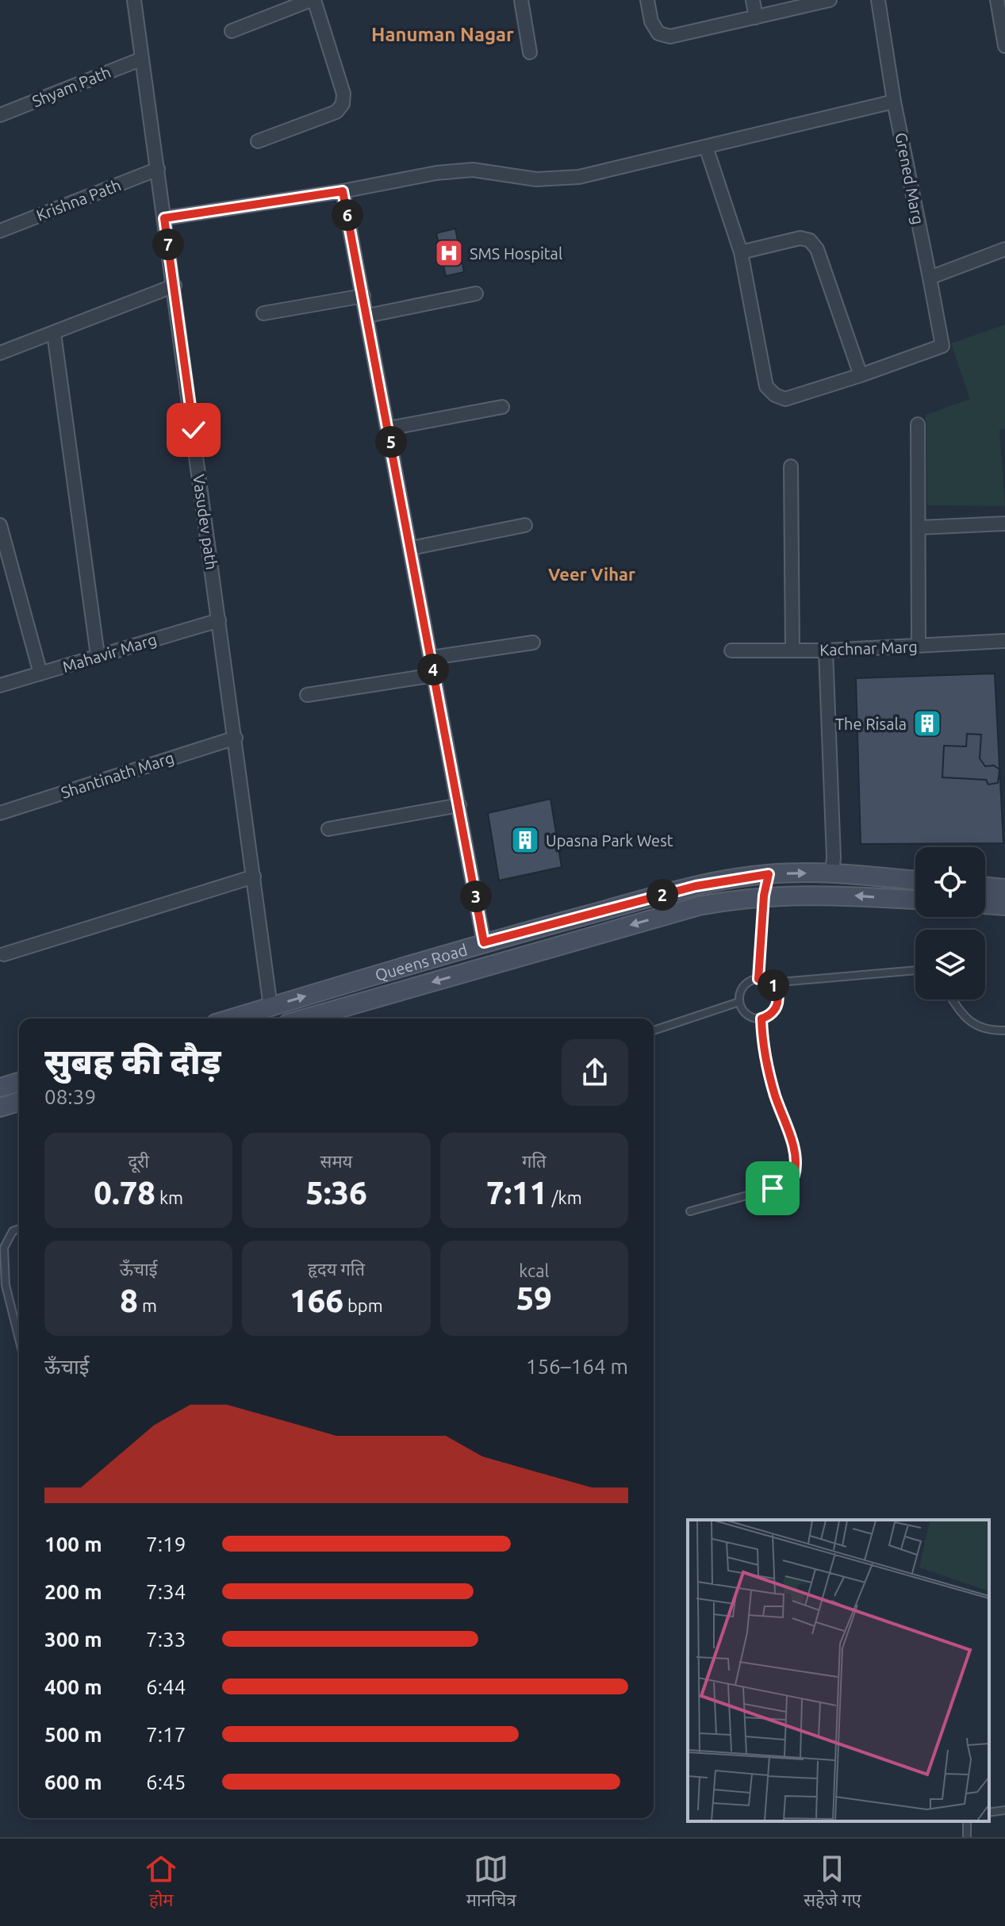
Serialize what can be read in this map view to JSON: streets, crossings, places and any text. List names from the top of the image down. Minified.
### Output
{"streets":{"street":["Shyam Path","Grened Marg","Krishna Path","Vasudev path","Kachnar Marg","Mahavir Marg","Shantinath Marg","Queens Road"]},"crossings":[["Shyam Path","Vasudev path"],["Krishna Path","Vasudev path"],["Vasudev path","Mahavir Marg"],["Vasudev path","Shantinath Marg"],["Vasudev path","Queens Road"]],"districts":["Hanuman Nagar","Veer Vihar"],"places":{"hospital":["SMS Hospital"],"building":["The Risala","Upasna Park West"]},"page":{"pins":["6","7","5","4","2","3","1"],"heading":["सुबह की दौड़","08:39"],"stats":[["दूरी","0.78 km"],["समय","5:36"],["गति","7:11 /km"],["ऊँचाई","8 m"],["हृदय गति","166 bpm"],["kcal","59"]],"chart":["ऊँचाई","156–164 m"],"list":[{"name":"100 m","note":"7:19"},{"name":"200 m","note":"7:34"},{"name":"300 m","note":"7:33"},{"name":"400 m","note":"6:44"},{"name":"500 m","note":"7:17"},{"name":"600 m","note":"6:45"}],"tabs":["होम","मानचित्र","सहेजे गए"]}}
